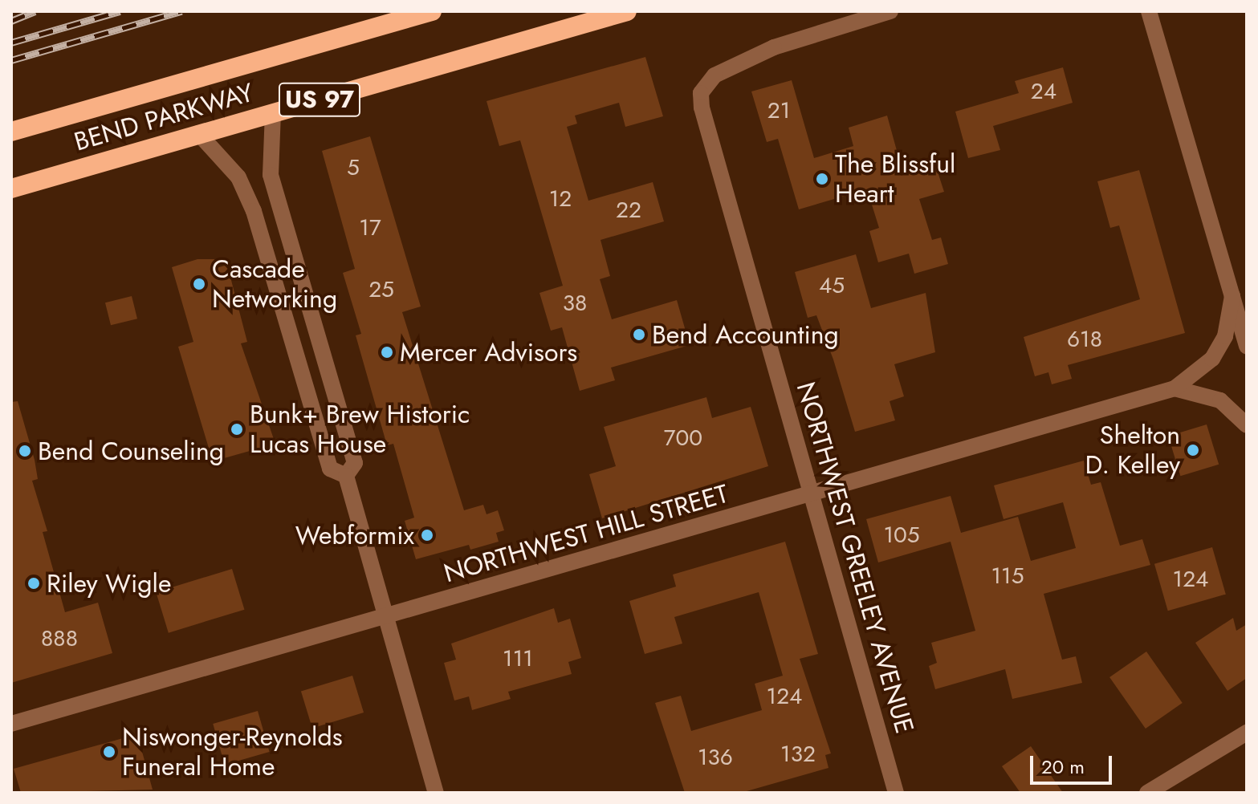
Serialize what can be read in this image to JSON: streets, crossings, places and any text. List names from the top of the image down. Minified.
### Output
{"streets":{"highway":["US 97","BEND PARKWAY"],"street":["NORTHWEST HILL STREET","NORTHWEST GREELEY AVENUE"]},"crossings":[["NORTHWEST HILL STREET","NORTHWEST GREELEY AVENUE"]],"places":["The Blissful Heart","Cascade Networking","Bend Accounting","Mercer Advisors","Bunk+ Brew Historic Lucas House","Shelton D. Kelley","Bend Counseling","Webformix","Riley Wigle","Niswonger-Reynolds Funeral Home"],"house_numbers":["24","21","5","12","22","17","45","25","38","618","700","105","115","124","888","111","124","132","136"],"scale_bar":"20 m"}
